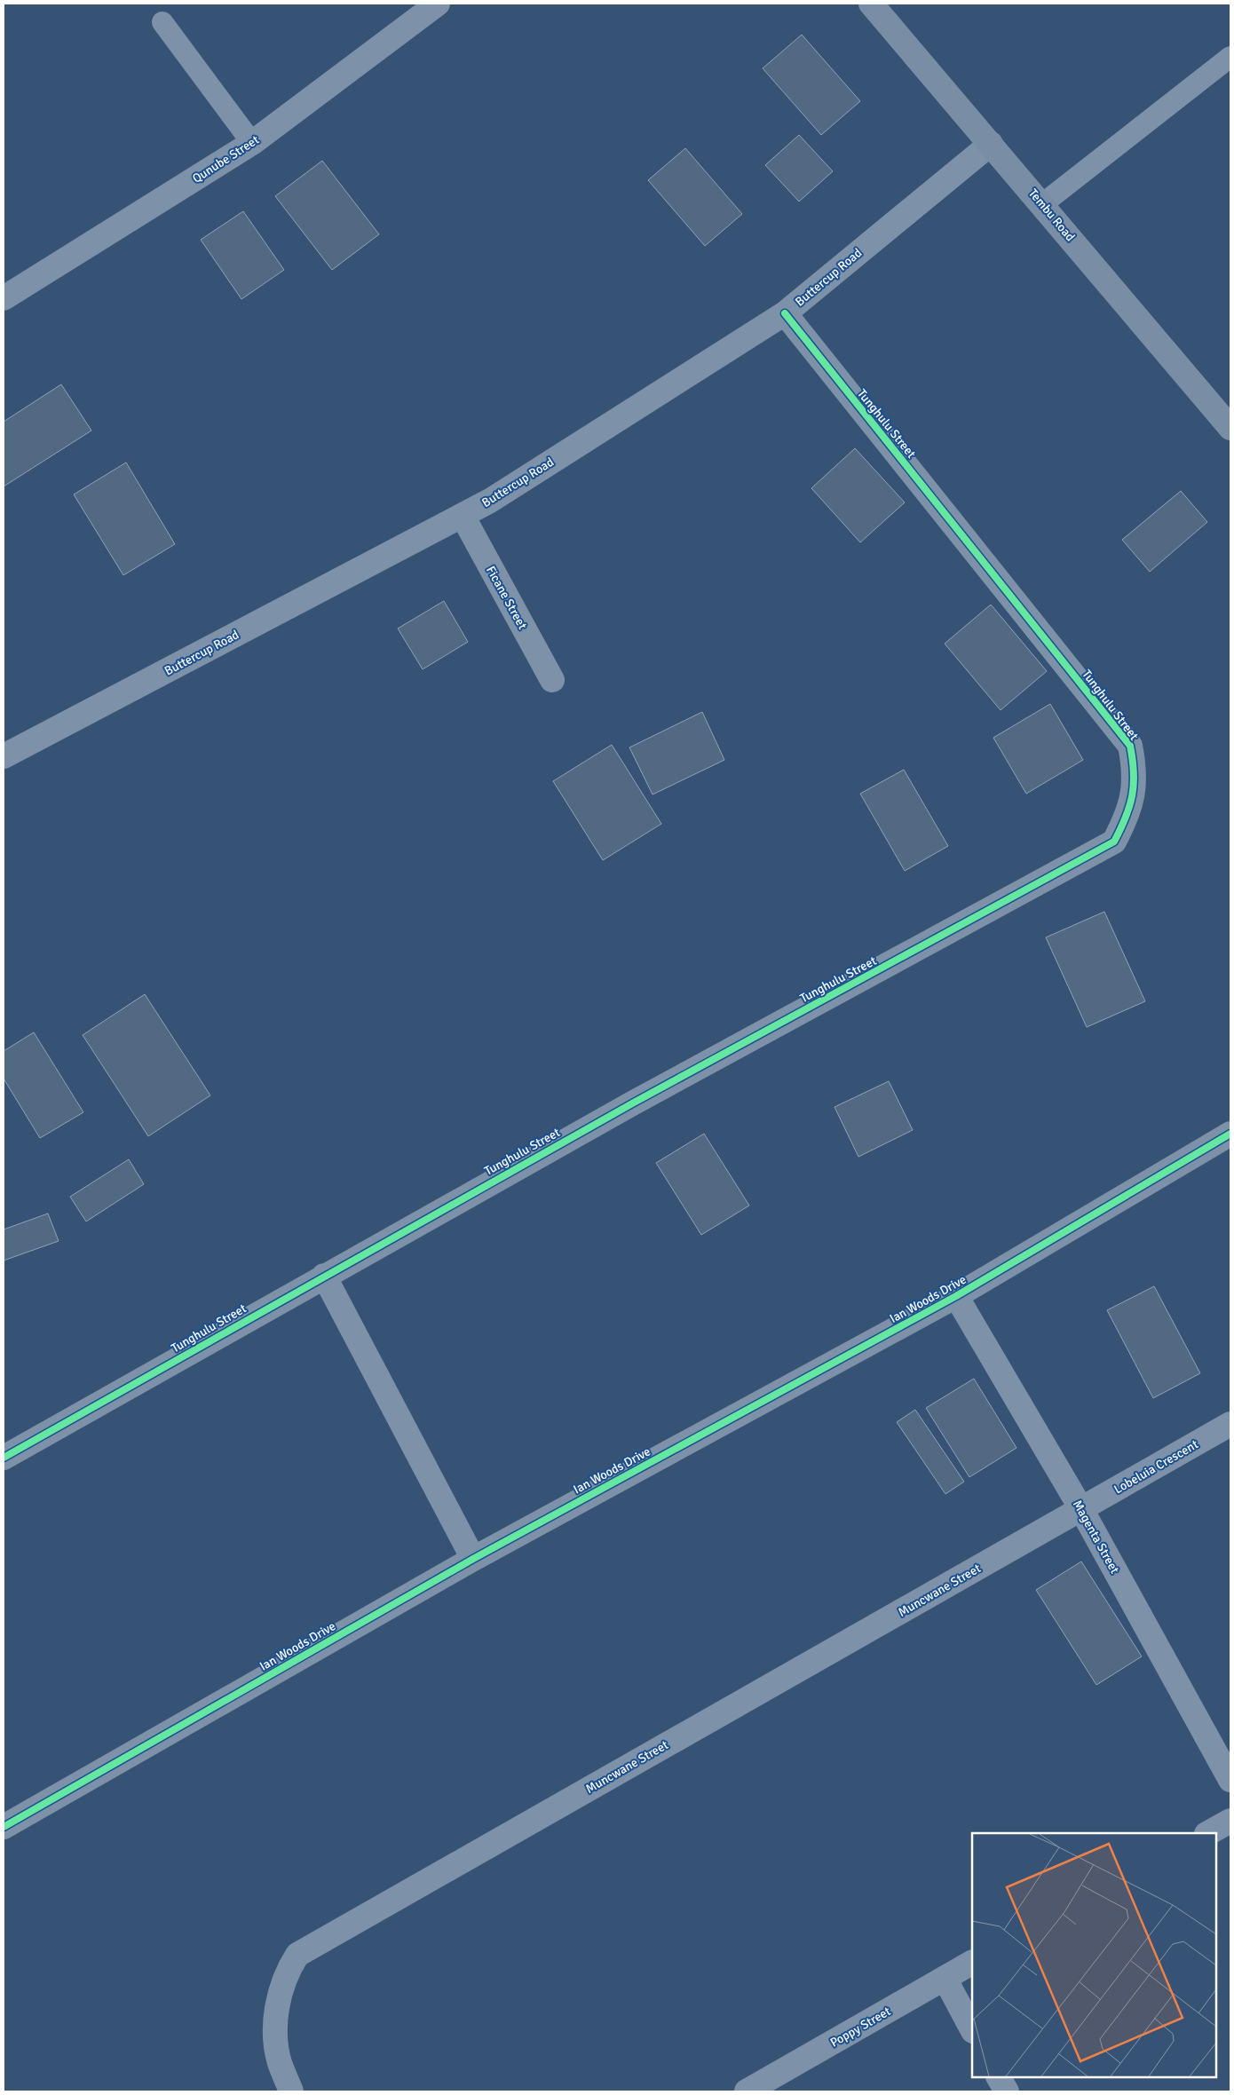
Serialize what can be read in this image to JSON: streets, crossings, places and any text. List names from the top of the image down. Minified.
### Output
{"streets":{"street":["Qunube Street","Tembu Road","Buttercup Road","Tunghulu Street","Ficane Street","Ian Woods Drive","Lobeluia Crescent","Magenta Street","Muncwane Street","Poppy Street"]},"crossings":[["Tembu Road","Buttercup Road"],["Buttercup Road","Tunghulu Street"],["Buttercup Road","Ficane Street"],["Ian Woods Drive","Magenta Street"],["Lobeluia Crescent","Magenta Street"],["Lobeluia Crescent","Muncwane Street"],["Magenta Street","Muncwane Street"]]}
